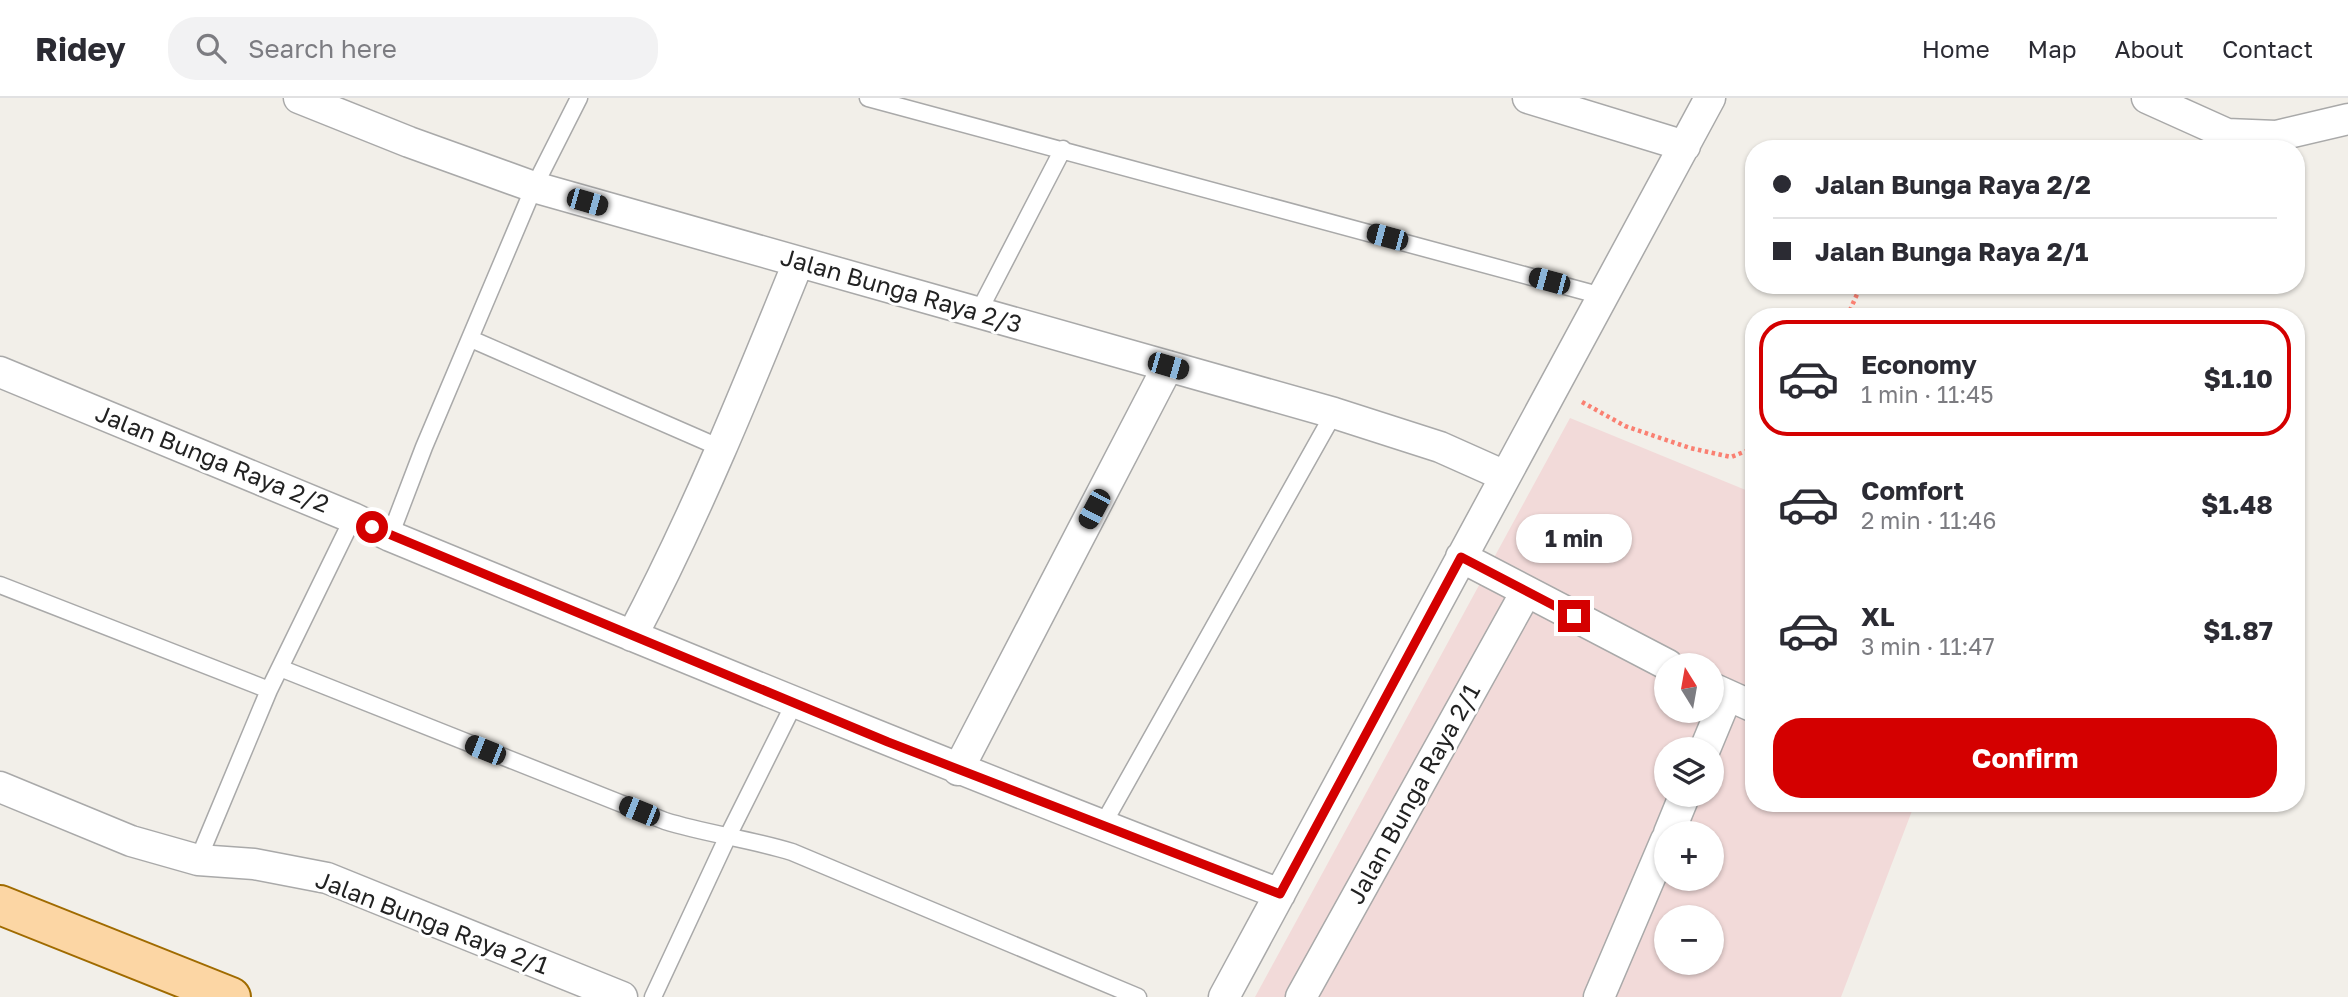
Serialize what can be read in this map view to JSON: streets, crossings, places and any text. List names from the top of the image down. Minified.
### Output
{"streets":{"street":["Jalan Bunga Raya 2/3","Jalan Bunga Raya 2/2","Jalan Bunga Raya 2/1"]},"north":"top","page":{"header":"Ridey","search":"Search here","nav":["Home","Map","About","Contact"],"banner":["Jalan Bunga Raya 2/2","Jalan Bunga Raya 2/1"],"list":[{"name":"Economy","note":"1 min · 11:45","value":"$1.10"},{"name":"Comfort","note":"2 min · 11:46","value":"$1.48"},{"name":"XL","note":"3 min · 11:47","value":"$1.87"}],"bubble":"1 min","map_buttons":["+","−"],"buttons":"Confirm"}}
